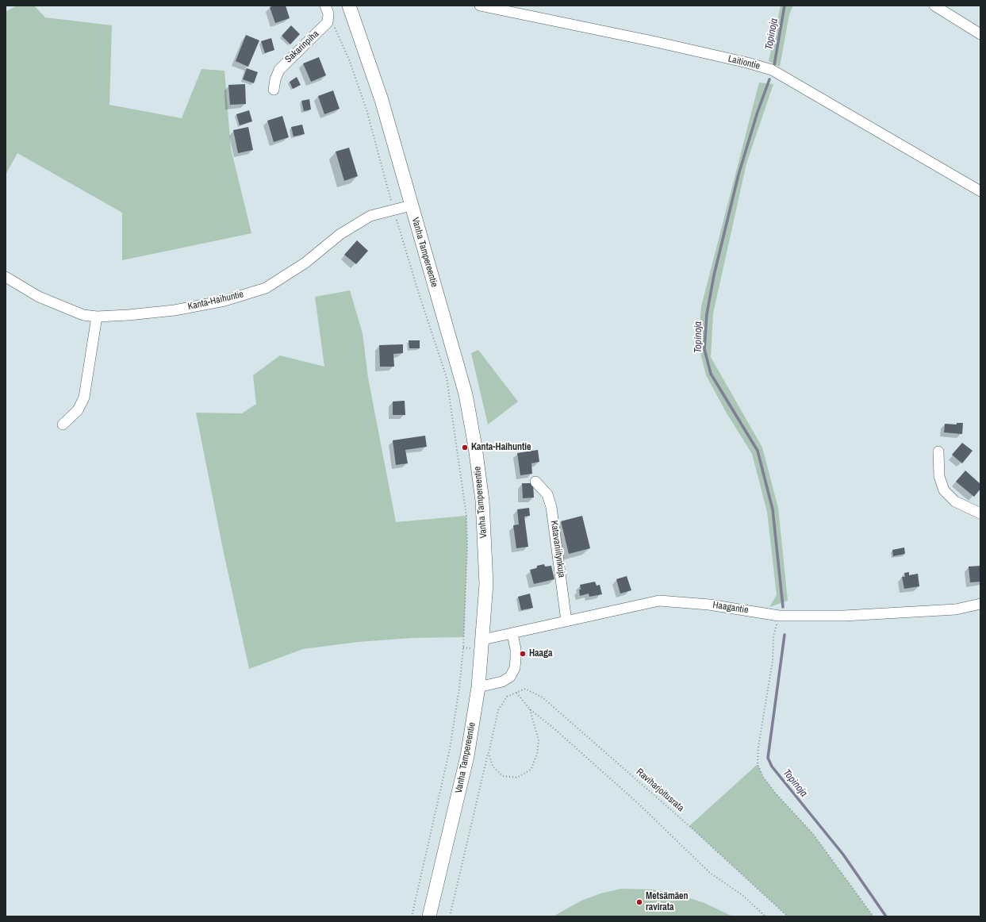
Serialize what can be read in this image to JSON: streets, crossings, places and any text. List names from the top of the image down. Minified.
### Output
{"streets":{"main road":["Vanha Tampereentie"],"street":["Sakarinpiha","Laitiontie","Kanta-Haihuntie","Katavaniitynkuja","Haagantie"],"path":["Raviharjoitusrata"]},"crossings":[["Vanha Tampereentie","Kanta-Haihuntie"],["Vanha Tampereentie","Haagantie"],["Katavaniitynkuja","Haagantie"]],"water":["Topinoja"],"places":["Kanta-Haihuntie","Haaga","Metsämäen ravirata"]}
